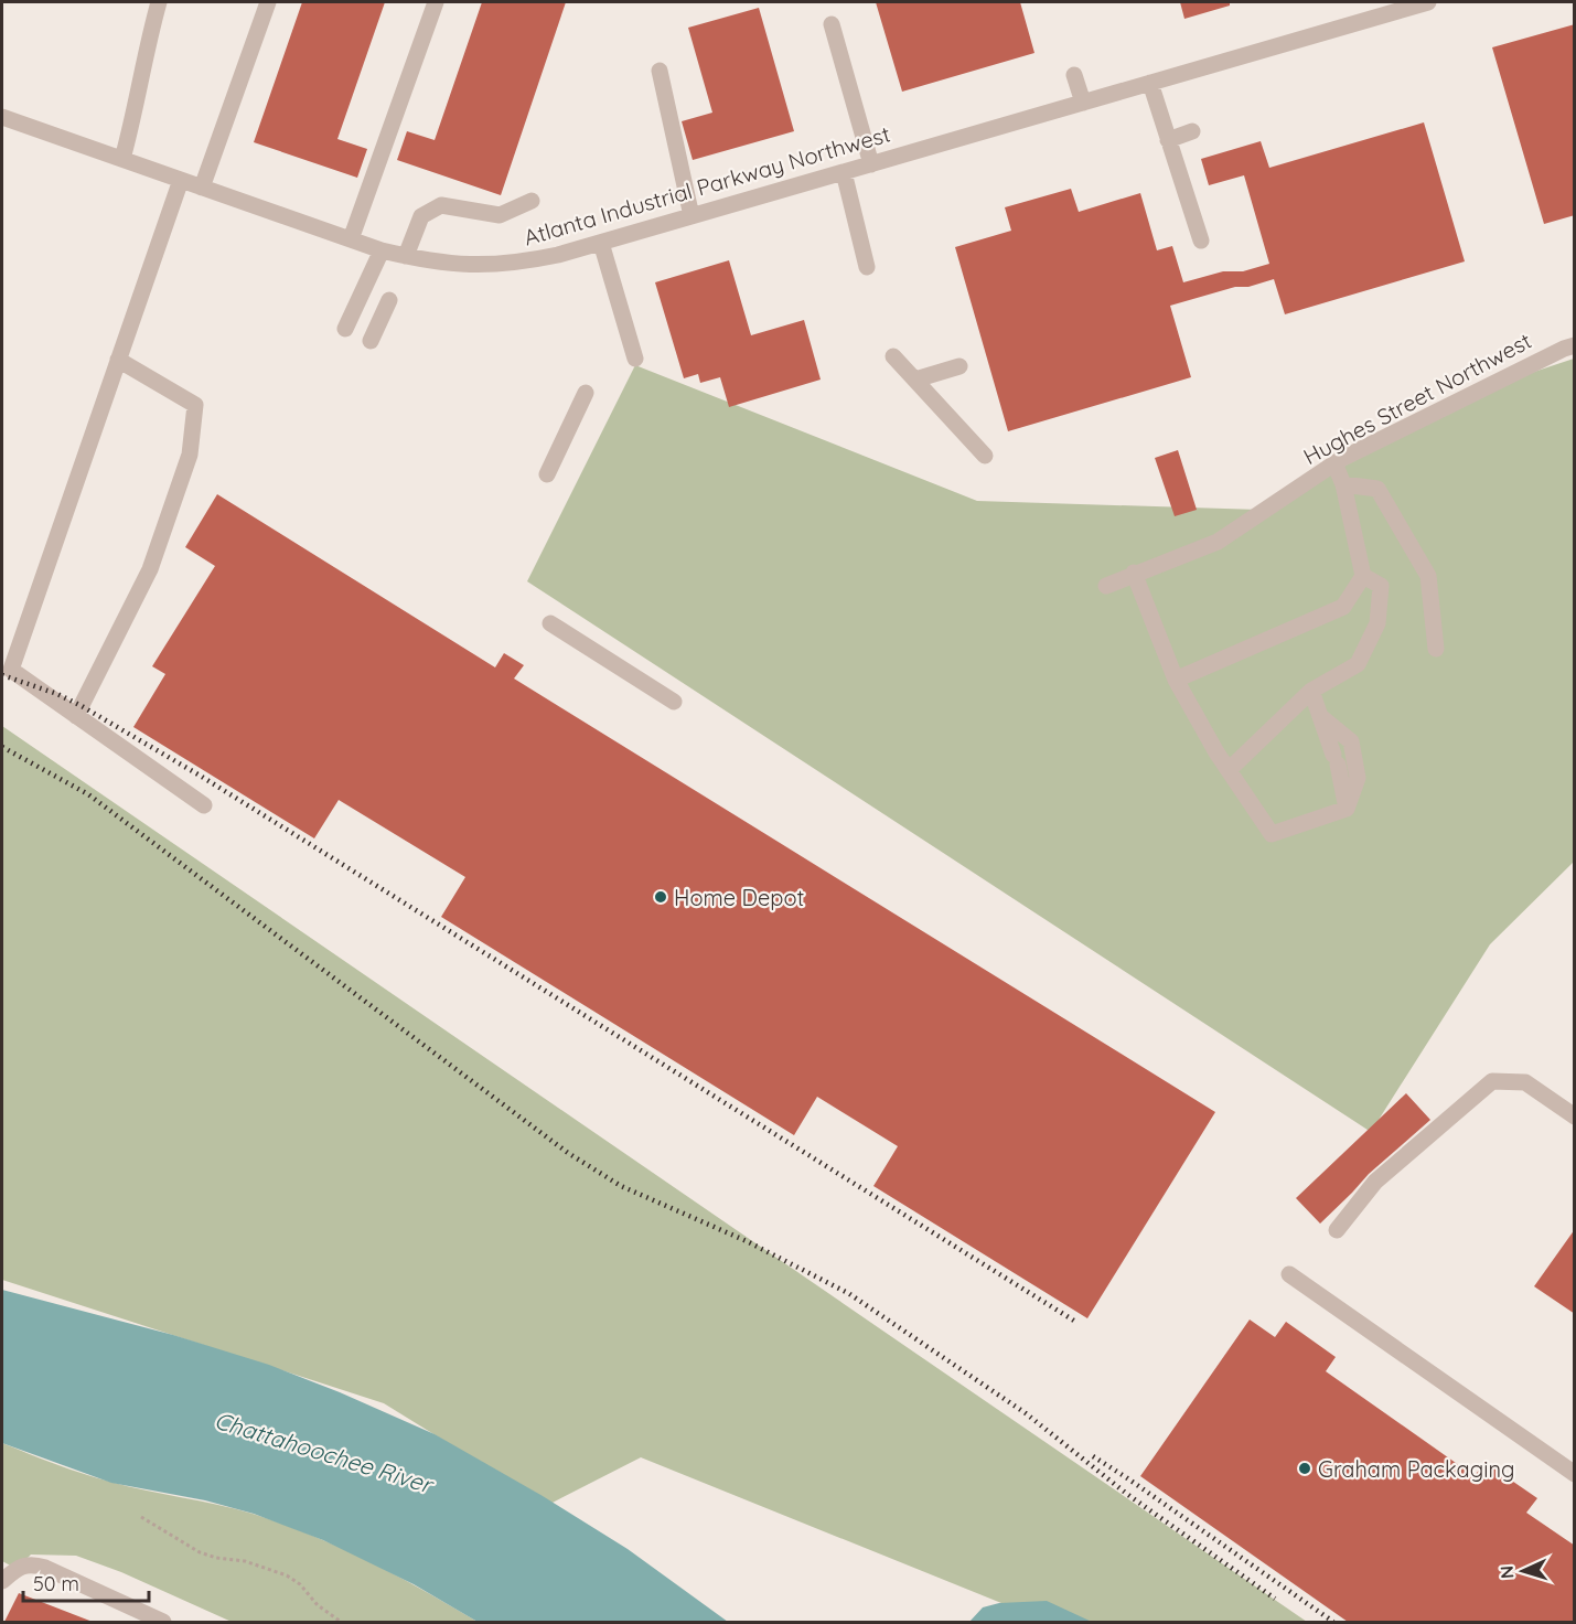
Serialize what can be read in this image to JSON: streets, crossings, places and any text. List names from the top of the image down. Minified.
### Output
{"streets":{"street":["Atlanta Industrial Parkway Northwest","Hughes Street Northwest"]},"water":["Chattahoochee River"],"places":["Home Depot","Graham Packaging"],"scale_bar":"50 m","north":"left"}
